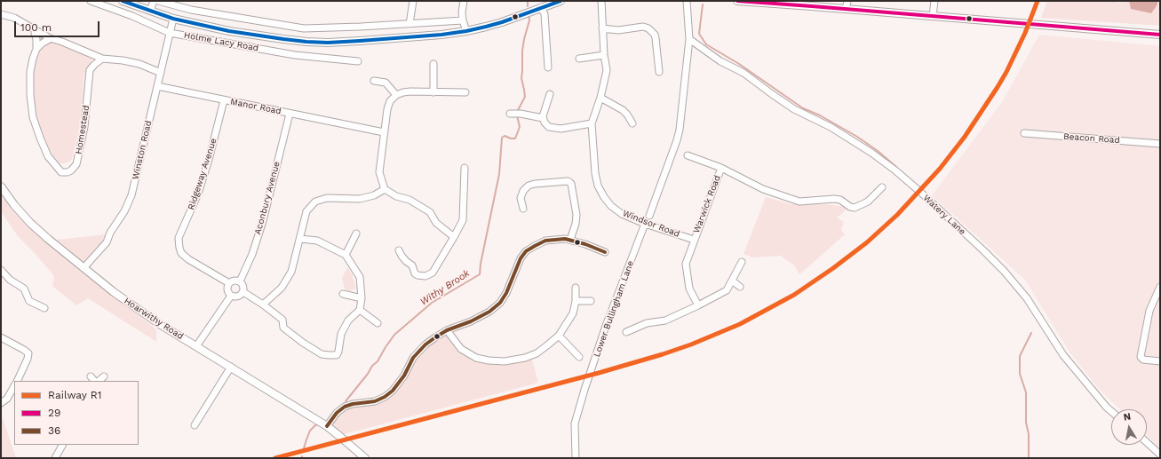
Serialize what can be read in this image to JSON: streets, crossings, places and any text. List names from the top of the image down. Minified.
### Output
{"streets":{"street":["Holme Lacy Road","Manor Road","Homestead","Beacon Road","Winston Road","Ridgeway Avenue","Aconbury Avenue","Warwick Road","Watery Lane","Windsor Road","Lower Bullingham Lane","Hoarwithy Road"]},"crossings":[["Holme Lacy Road","Winston Road"],["Manor Road","Winston Road"],["Manor Road","Ridgeway Avenue"],["Manor Road","Aconbury Avenue"],["Winston Road","Hoarwithy Road"],["Ridgeway Avenue","Aconbury Avenue"],["Warwick Road","Windsor Road"],["Windsor Road","Lower Bullingham Lane"]],"water":["Withy Brook"],"lines":["rail line R1","transit line 29","transit line 36"],"legend":["Railway R1","29","36"],"scale_bar":"100 m","north":"top"}
